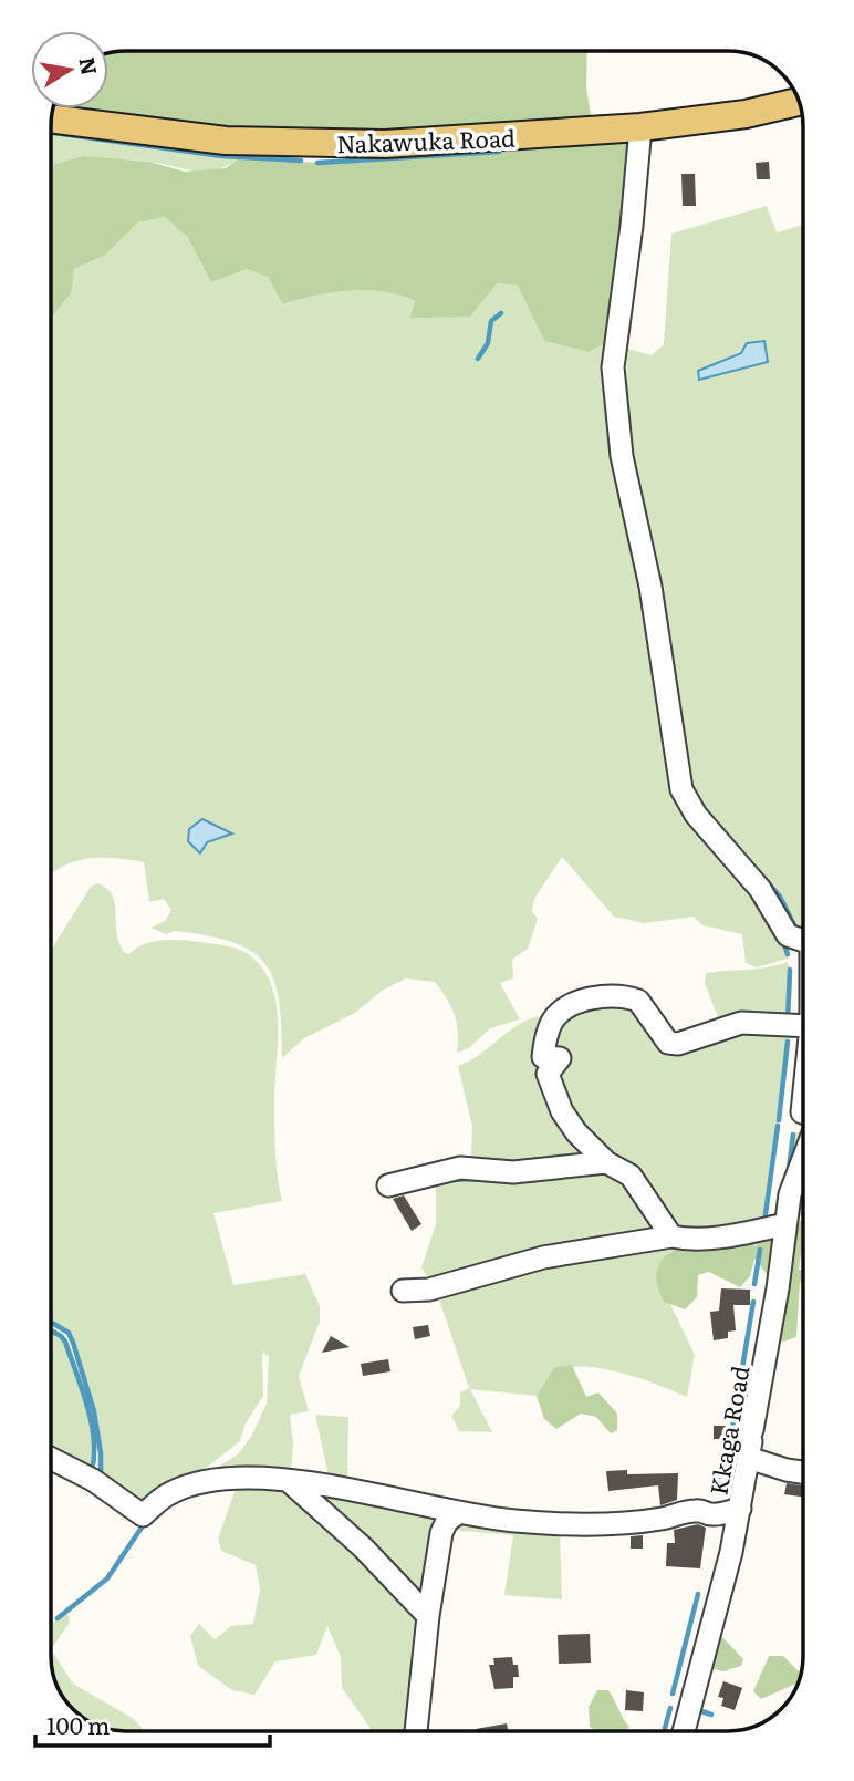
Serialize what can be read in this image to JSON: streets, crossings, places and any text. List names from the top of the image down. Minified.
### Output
{"streets":{"main road":["Nakawuka Road"],"street":["Kkaga Road"]},"scale_bar":"100 m","north":"right"}
